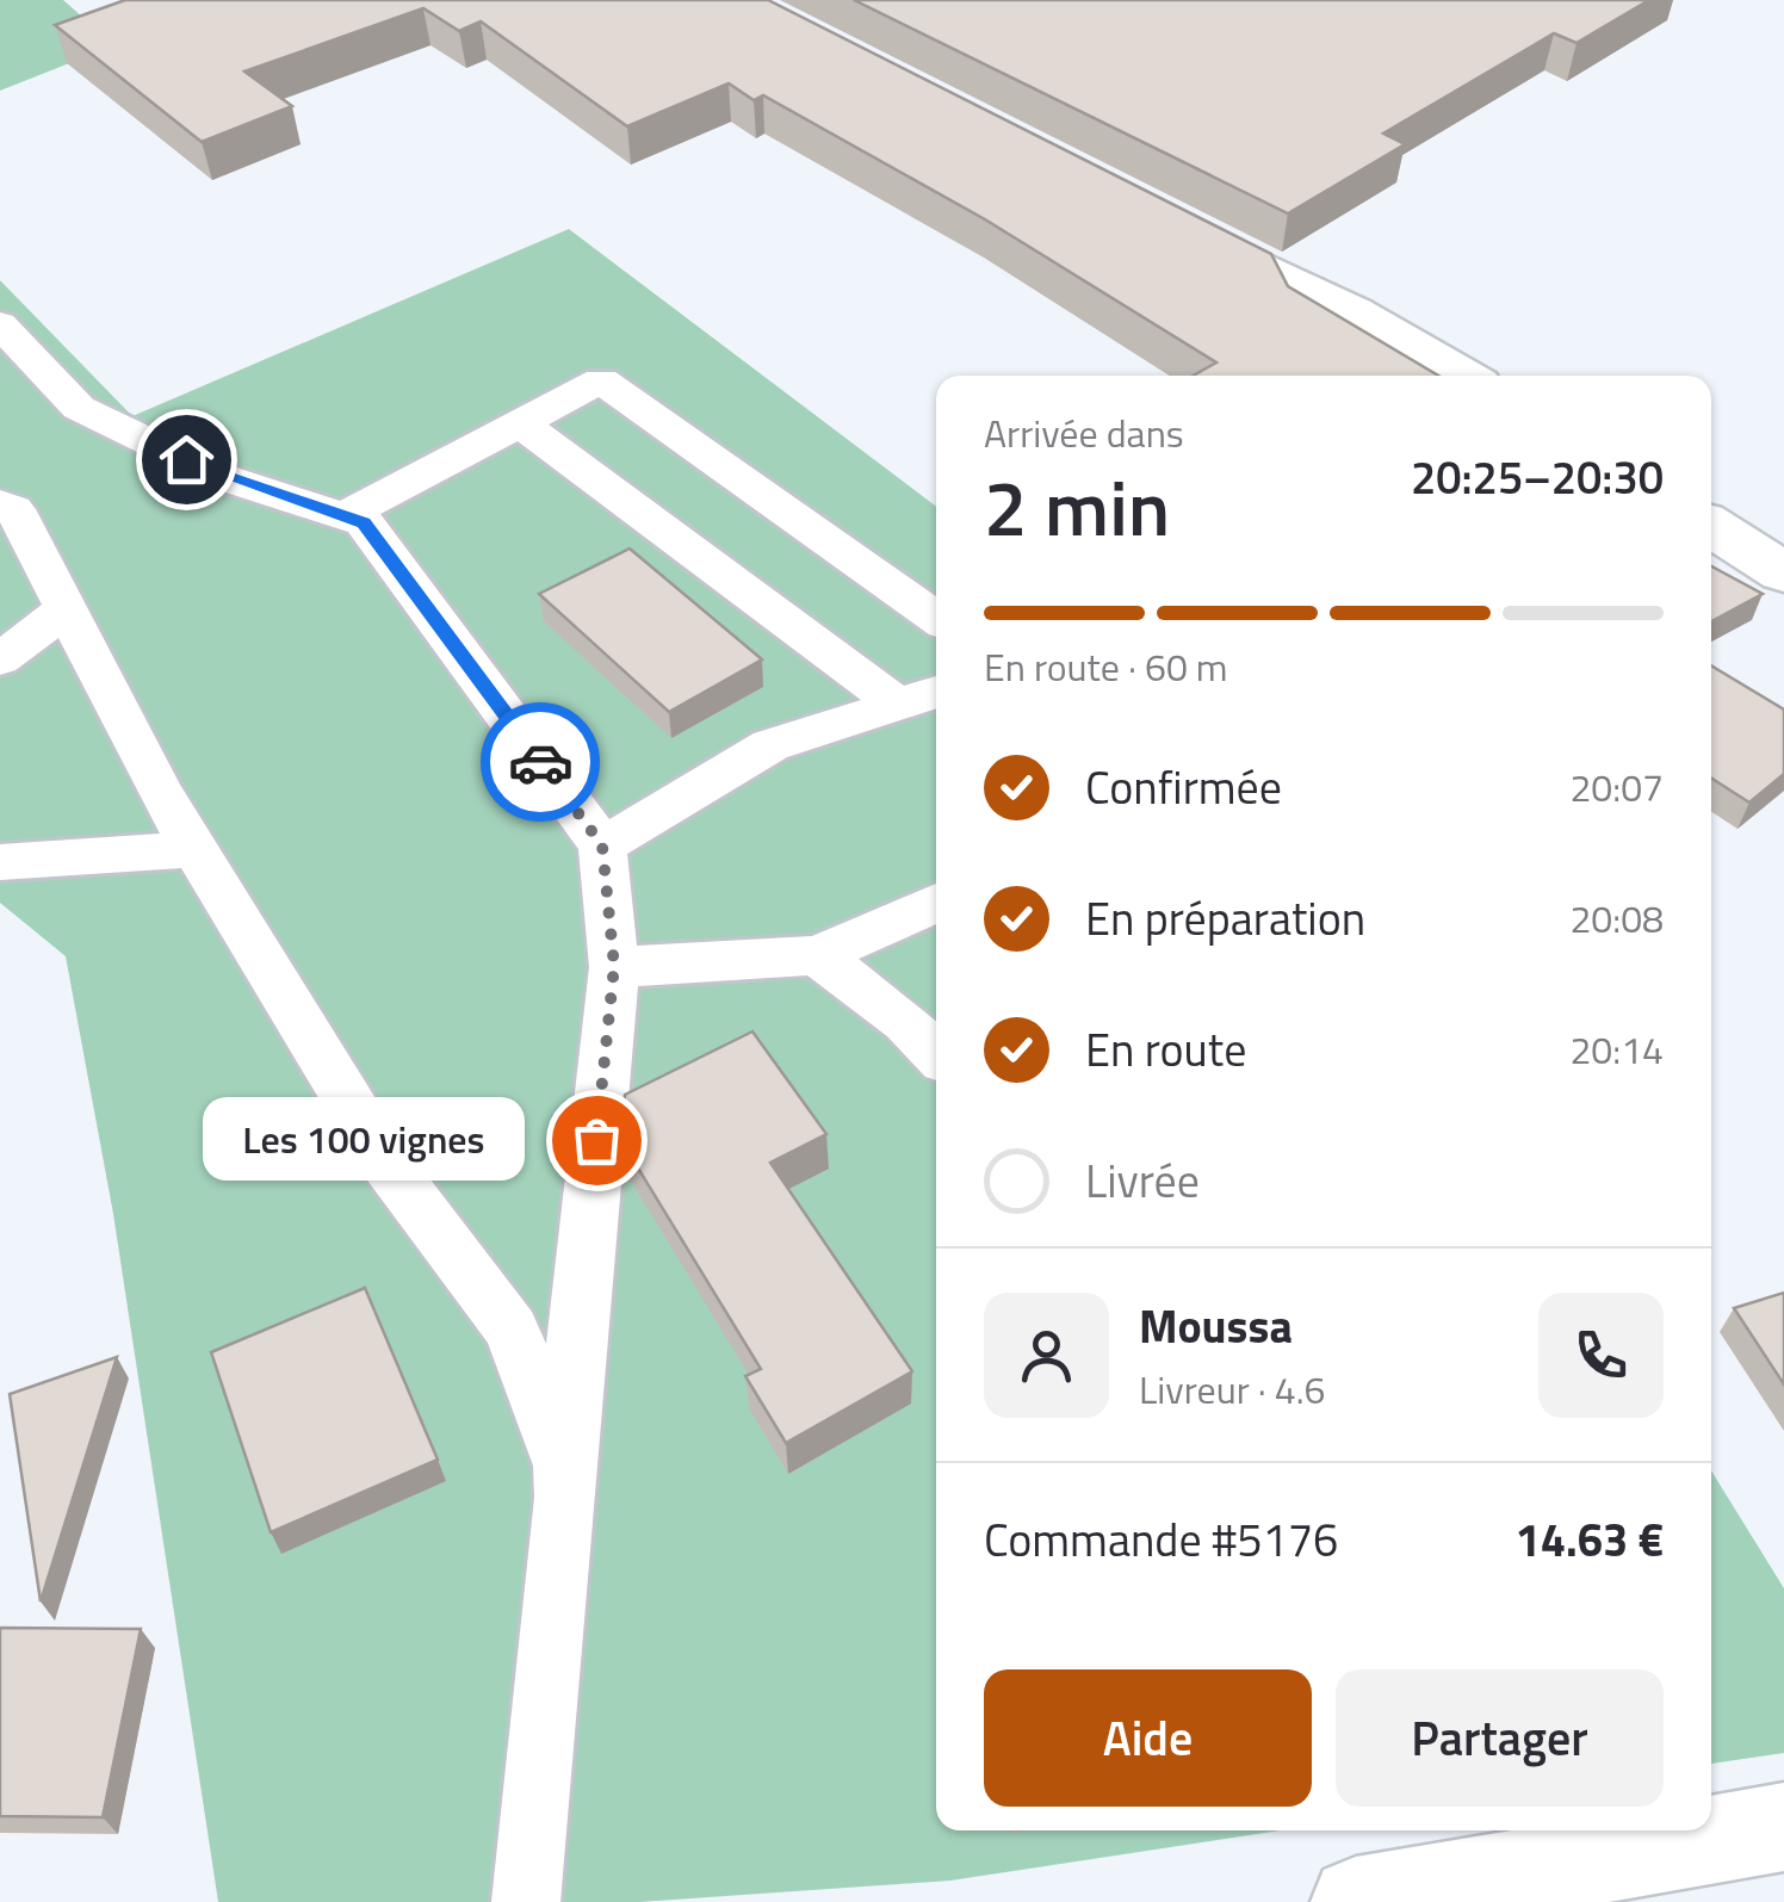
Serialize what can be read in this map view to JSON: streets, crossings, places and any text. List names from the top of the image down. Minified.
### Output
{"places":["Les 100 vignes"],"page":{"heading":["2 min","Arrivée dans","20:25–20:30"],"panel":["Moussa","Livreur · 4.6","Commande #5176","14.63 €"],"bar":"En route · 60 m","list":[["Confirmée","20:07"],["En préparation","20:08"],["En route","20:14"],"Livrée"],"bubble":"Les 100 vignes","buttons":["Aide","Partager"]}}
